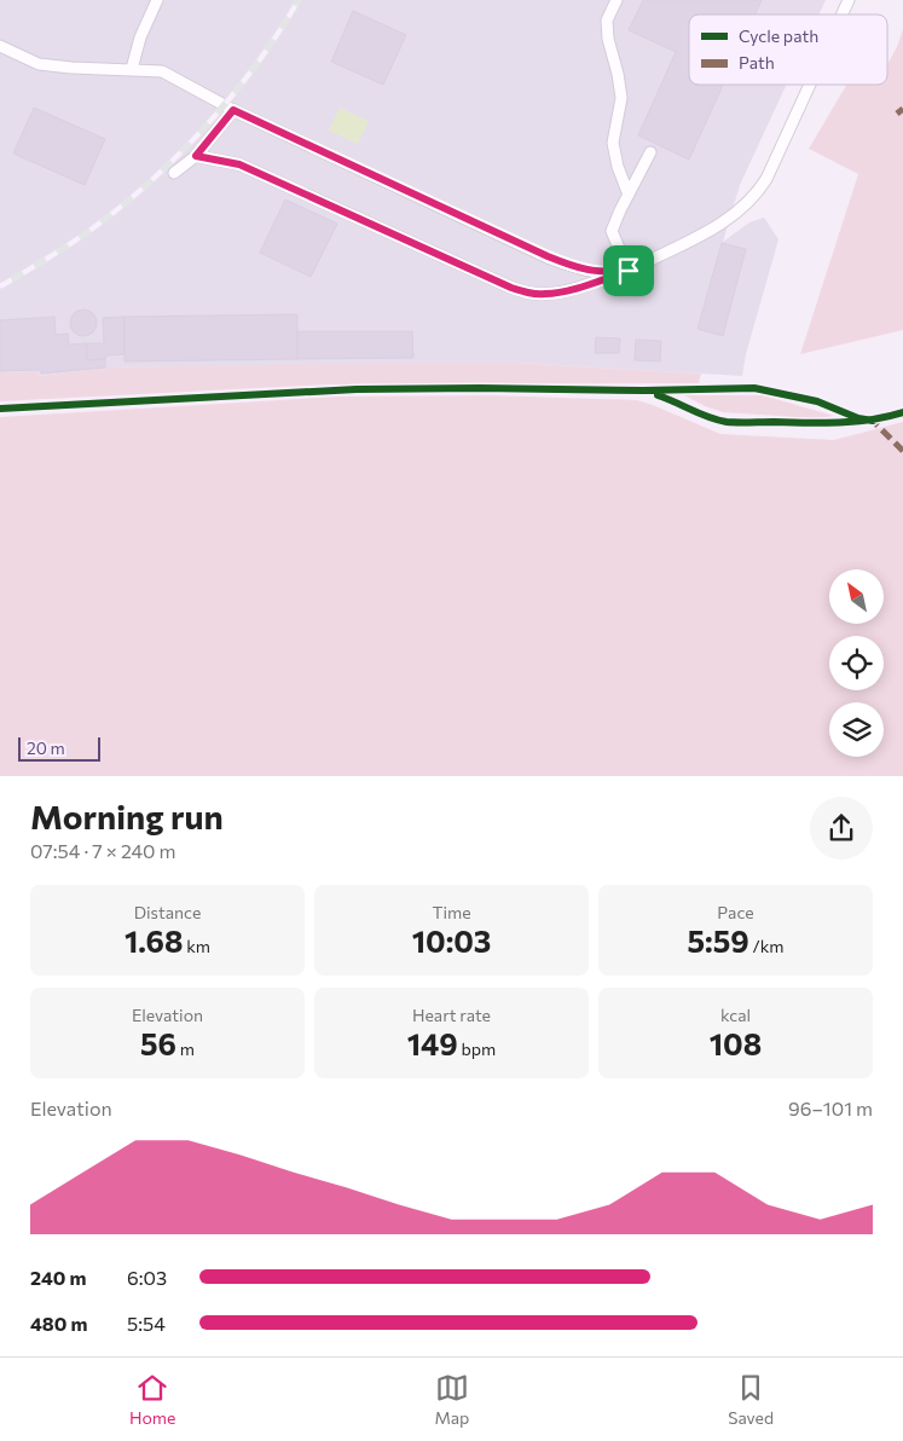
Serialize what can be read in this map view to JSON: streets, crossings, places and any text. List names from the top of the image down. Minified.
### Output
{"legend":["Cycle path","Path"],"scale_bar":"20 m","north":"top left","page":{"scale":"20 m","heading":["Morning run","07:54 · 7 × 240 m"],"stats":[["Distance","1.68 km"],["Time","10:03"],["Pace","5:59 /km"],["Elevation","56 m"],["Heart rate","149 bpm"],["kcal","108"]],"chart":["Elevation","96–101 m"],"list":[{"name":"240 m","note":"6:03"},{"name":"480 m","note":"5:54"}],"tabs":["Home","Map","Saved"]}}
